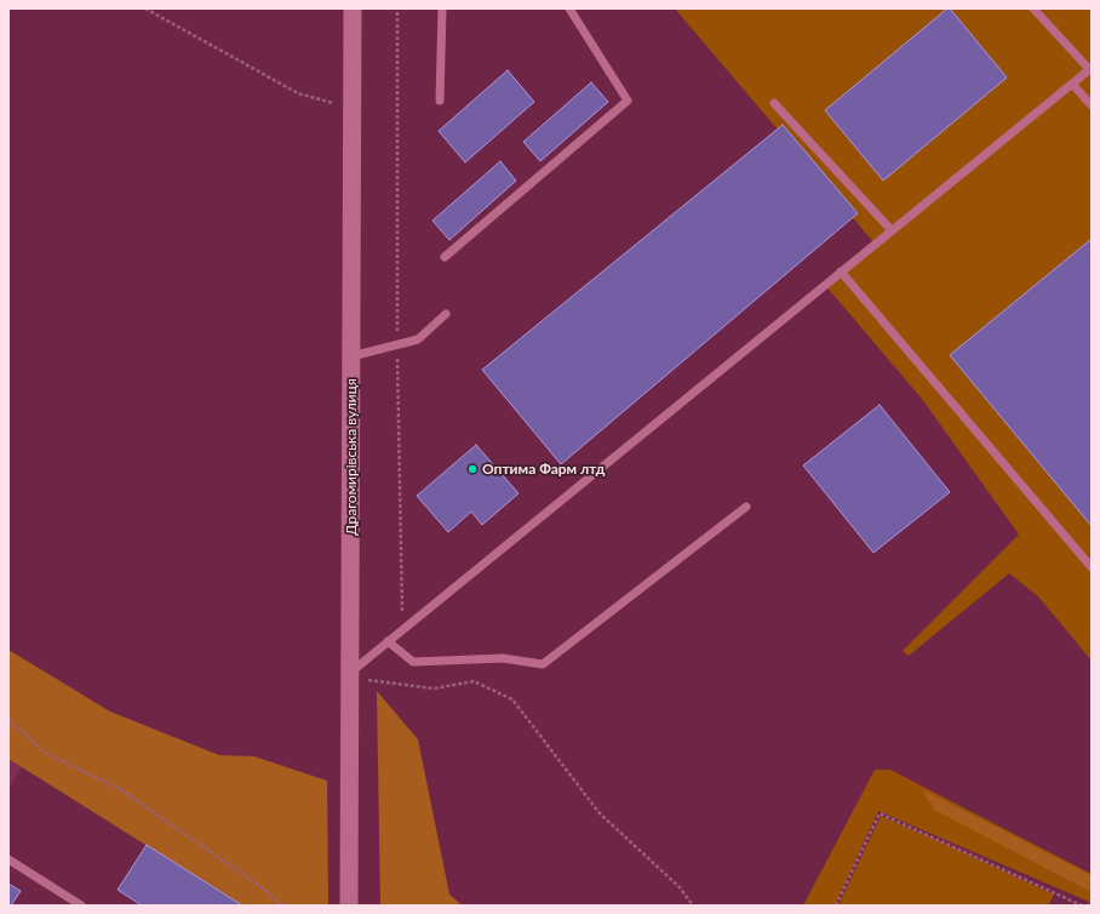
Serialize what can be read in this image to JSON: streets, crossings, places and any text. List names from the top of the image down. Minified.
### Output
{"streets":{"street":["Драгомирівська вулиця"]},"places":["Оптима Фарм лтд"]}
